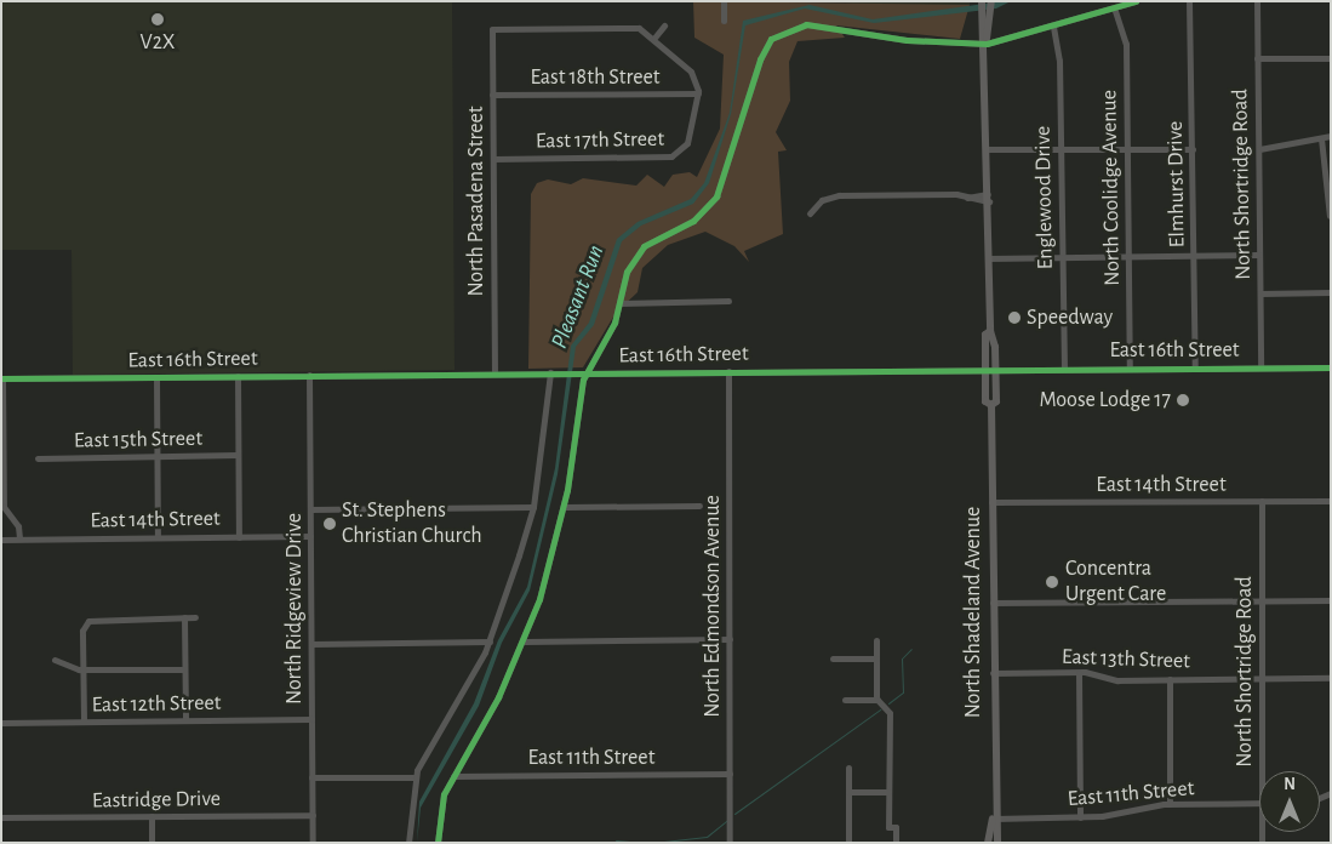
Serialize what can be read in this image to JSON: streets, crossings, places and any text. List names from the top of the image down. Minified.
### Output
{"streets":{"main road":["North Shadeland Avenue"],"street":["East 18th Street","East 17th Street","Elmhurst Drive","North Shortridge Road","North Coolidge Avenue","Englewood Drive","North Pasadena Street","East 16th Street","East 15th Street","East 14th Street","North Edmondson Avenue","North Ridgeview Drive","East 13th Street","East 12th Street","East 11th Street","Eastridge Drive"]},"crossings":[["East 18th Street","East 17th Street"],["East 18th Street","North Pasadena Street"],["East 17th Street","North Pasadena Street"],["Elmhurst Drive","East 16th Street"],["North Shortridge Road","East 16th Street"],["North Shortridge Road","East 14th Street"],["North Shortridge Road","East 13th Street"],["North Coolidge Avenue","East 16th Street"],["Englewood Drive","East 16th Street"],["North Pasadena Street","East 16th Street"],["East 16th Street","North Edmondson Avenue"],["East 16th Street","North Ridgeview Drive"],["East 16th Street","North Shadeland Avenue"],["East 14th Street","North Ridgeview Drive"],["East 14th Street","North Shadeland Avenue"],["North Edmondson Avenue","East 11th Street"],["North Ridgeview Drive","East 12th Street"],["North Ridgeview Drive","Eastridge Drive"],["North Shadeland Avenue","East 13th Street"],["North Shadeland Avenue","East 11th Street"]],"water":["Pleasant Run"],"places":["V2X","Speedway","Moose Lodge 17","St. Stephens Christian Church","Concentra Urgent Care"],"north":"top"}
